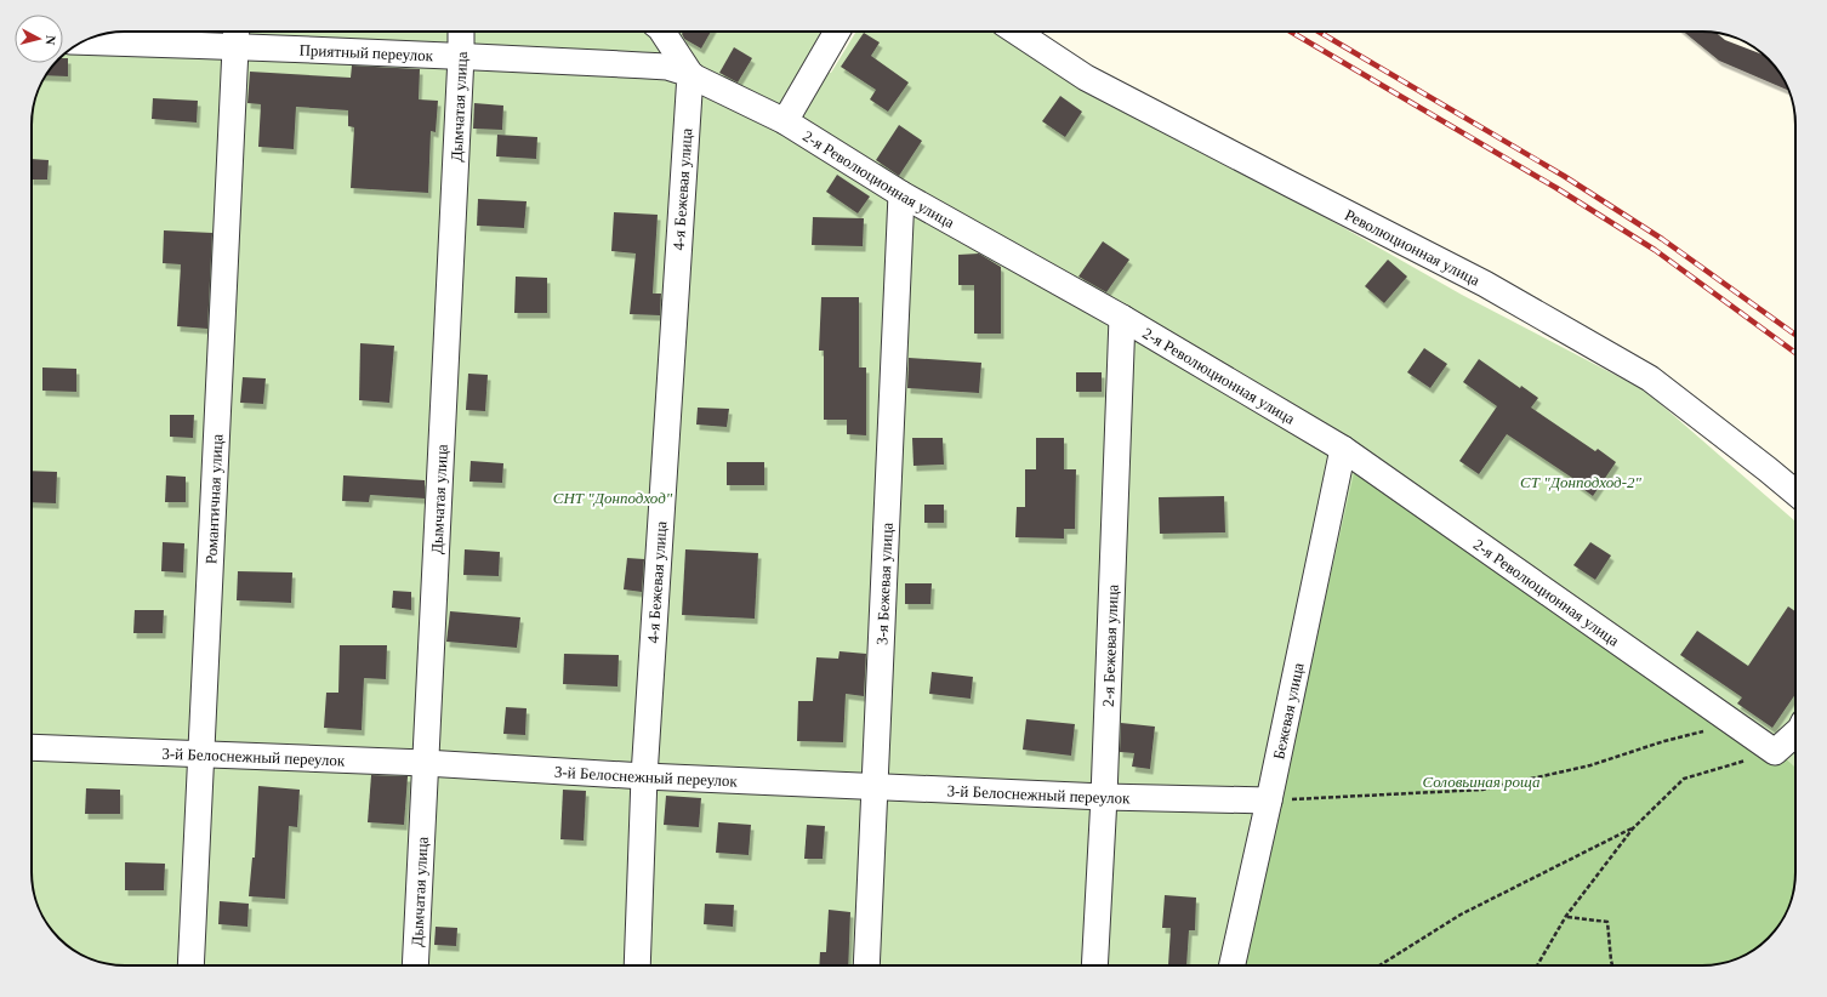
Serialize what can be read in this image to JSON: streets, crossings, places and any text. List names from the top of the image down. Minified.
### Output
{"streets":{"street":["Приятный переулок","Дымчатая улица","2-я Революционная улица","4-я Бежевая улица","Революционная улица","Романтичная улица","3-я Бежевая улица","2-я Бежевая улица","Бежевая улица","3-й Белоснежный переулок"]},"crossings":[["Приятный переулок","Дымчатая улица"],["Приятный переулок","2-я Революционная улица"],["Приятный переулок","4-я Бежевая улица"],["Приятный переулок","Романтичная улица"],["Дымчатая улица","3-й Белоснежный переулок"],["2-я Революционная улица","4-я Бежевая улица"],["2-я Революционная улица","3-я Бежевая улица"],["2-я Революционная улица","2-я Бежевая улица"],["2-я Революционная улица","Бежевая улица"],["4-я Бежевая улица","3-й Белоснежный переулок"],["Романтичная улица","3-й Белоснежный переулок"],["3-я Бежевая улица","3-й Белоснежный переулок"],["2-я Бежевая улица","3-й Белоснежный переулок"],["Бежевая улица","3-й Белоснежный переулок"]],"parks":["СТ \"Донподход-2\"","СНТ \"Донподход\"","Соловьиная роща"],"north":"right"}
